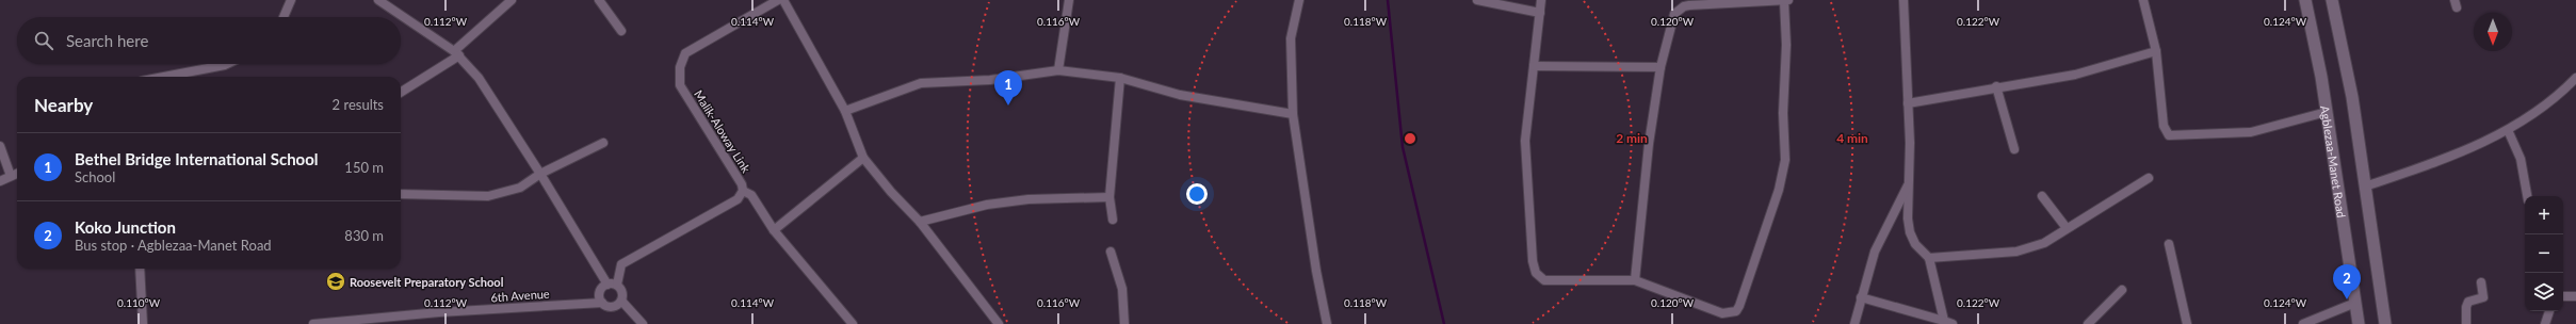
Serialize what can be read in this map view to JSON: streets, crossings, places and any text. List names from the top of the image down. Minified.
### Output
{"streets":{"main road":["Agblezaa-Manet Road"],"street":["Malik-Aloway Link","6th Avenue"]},"crossings":[["Malik-Aloway Link","6th Avenue"]],"places":{"school or university":["Roosevelt Preparatory School"]},"north":"bottom","page":{"search":"Search here","pins":["1","2"],"heading":["Nearby","2 results"],"list":[{"mark":"1","name":"Bethel Bridge International School","note":"School","value":"150 m"},{"mark":"2","name":"Koko Junction","note":"Bus stop · Agblezaa-Manet Road","value":"830 m"}],"map_buttons":["+","−"]},"coordinates":["0.112°W","0.114°W","0.116°W","0.118°W","0.120°W","0.122°W","0.124°W","0.110°W"],"rings":["2 min","4 min"]}
